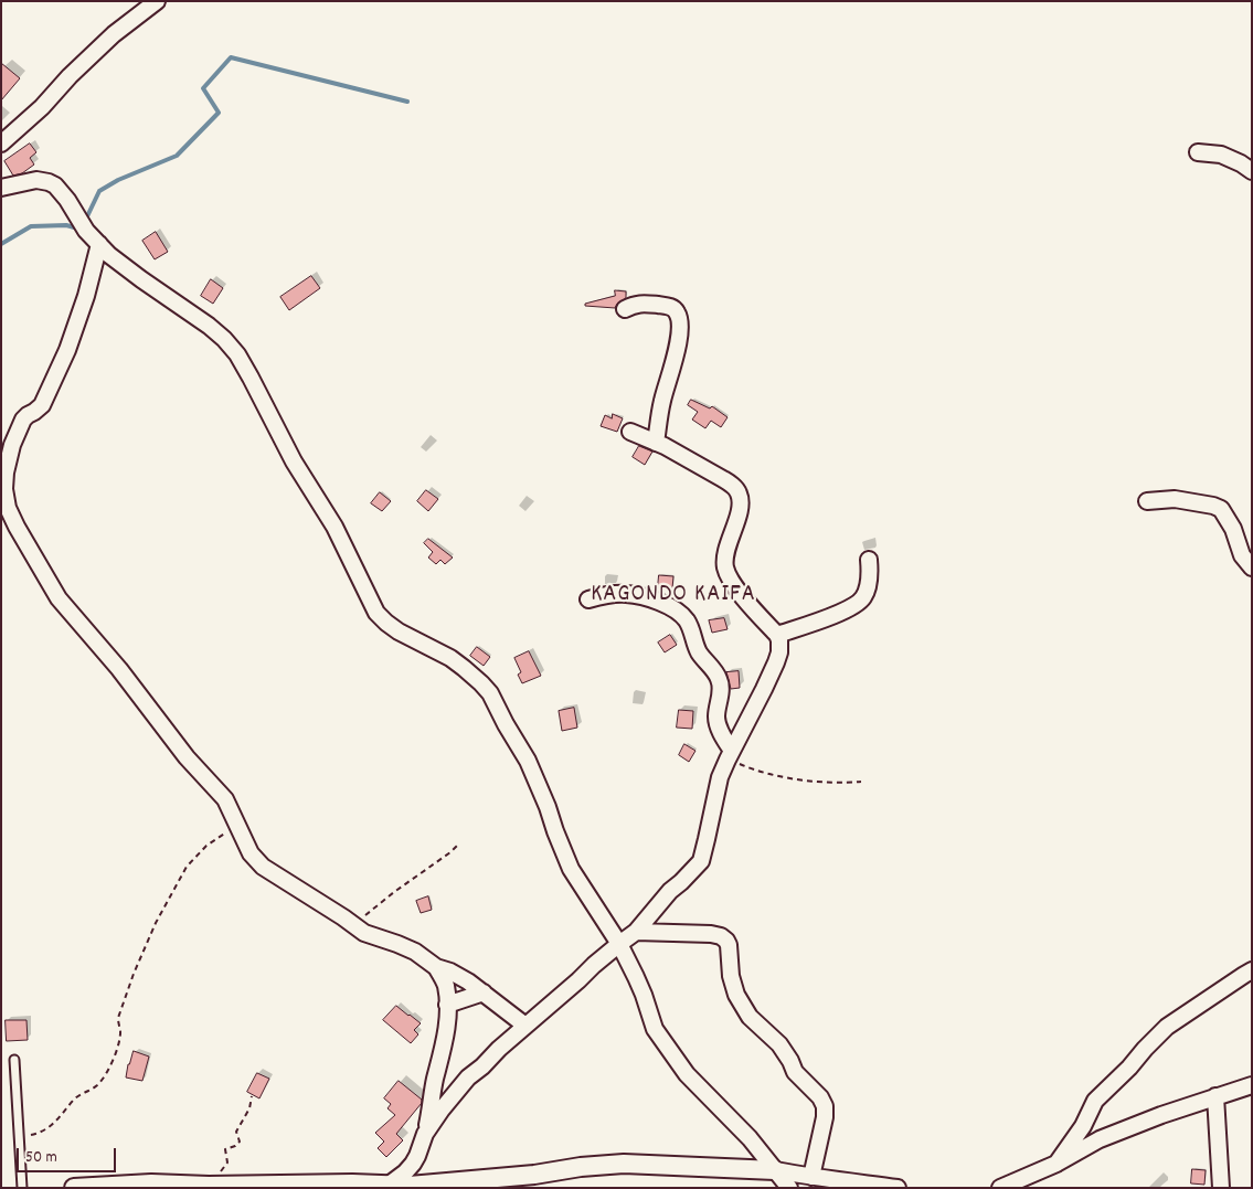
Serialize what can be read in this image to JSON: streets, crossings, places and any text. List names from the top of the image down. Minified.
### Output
{"districts":["KAGONDO KAIFA"],"scale_bar":"50 m"}
